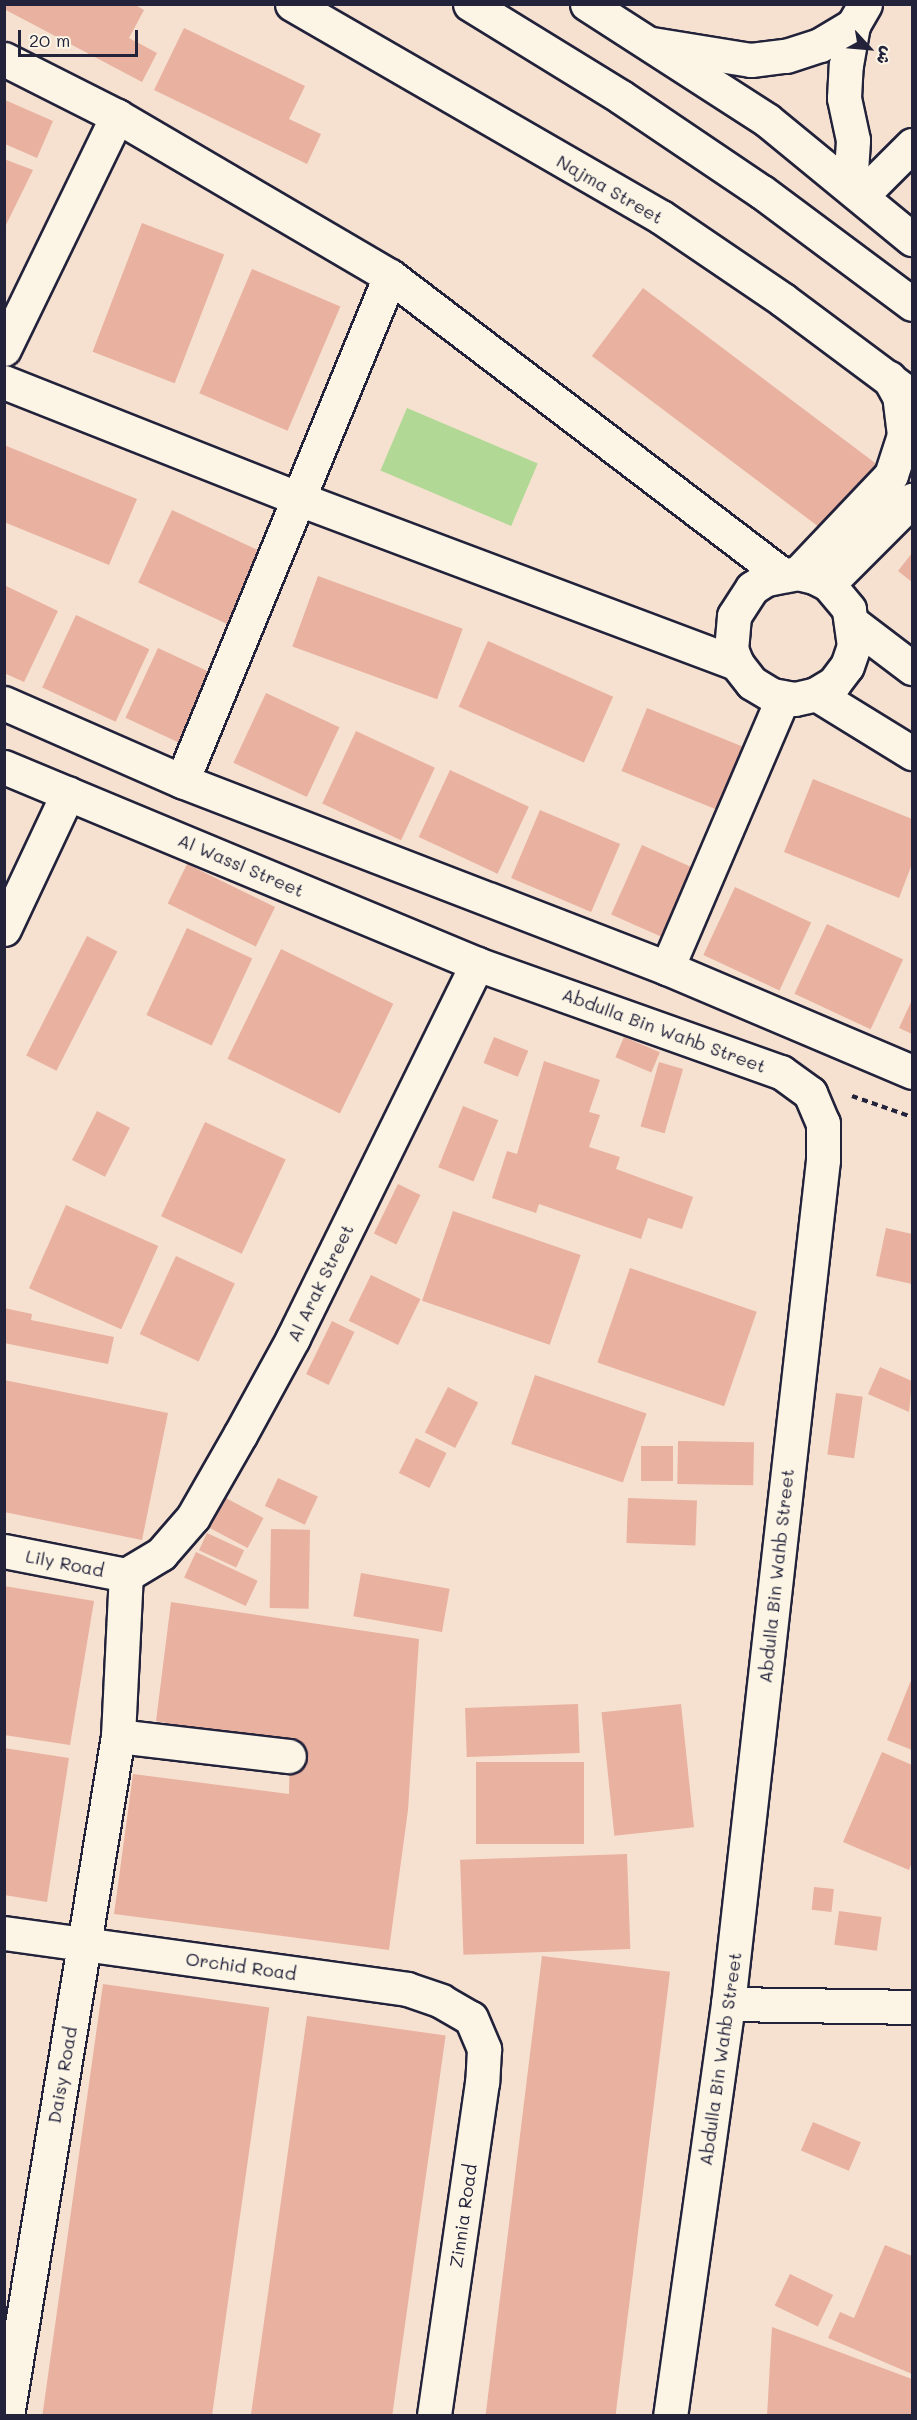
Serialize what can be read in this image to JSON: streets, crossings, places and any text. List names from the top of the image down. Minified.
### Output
{"streets":{"street":["Najma Street","Al Wassl Street","Abdulla Bin Wahb Street","Al Arak Street","Lily Road","Orchid Road","Daisy Road","Zinnia Road"]},"crossings":[["Al Wassl Street","Abdulla Bin Wahb Street"],["Al Wassl Street","Al Arak Street"],["Abdulla Bin Wahb Street","Al Arak Street"],["Al Arak Street","Lily Road"],["Al Arak Street","Daisy Road"],["Lily Road","Daisy Road"],["Orchid Road","Daisy Road"],["Orchid Road","Zinnia Road"]],"scale_bar":"20 m","north":"bottom right"}
